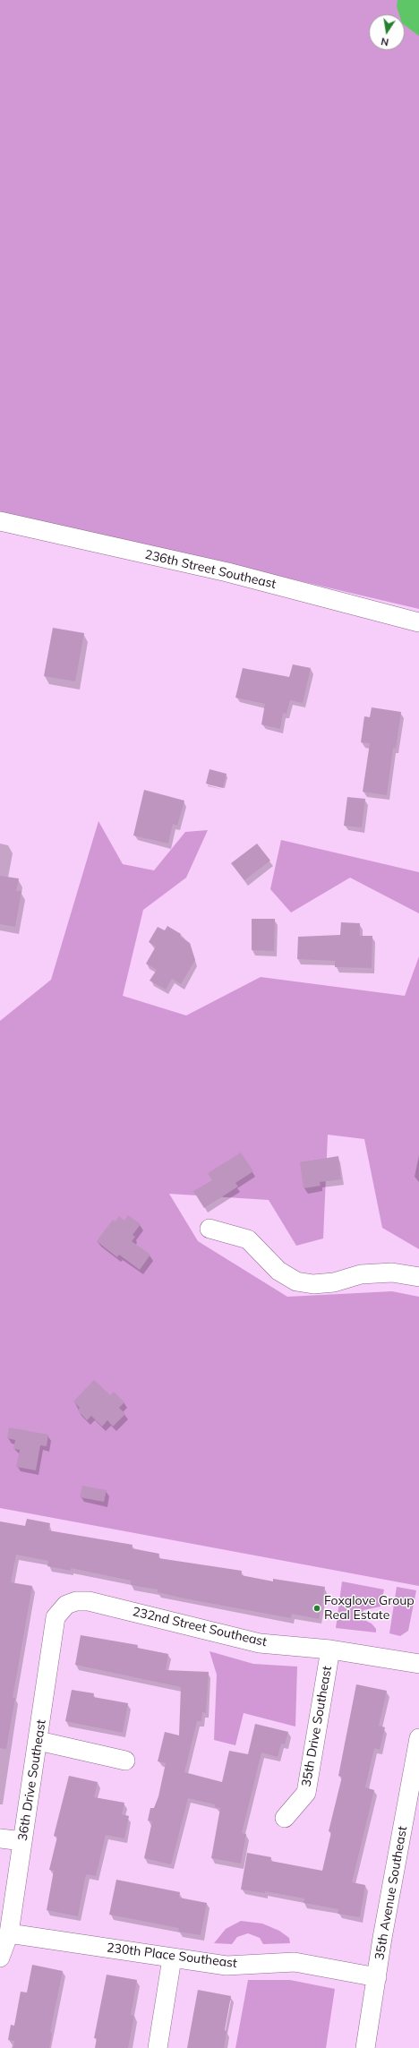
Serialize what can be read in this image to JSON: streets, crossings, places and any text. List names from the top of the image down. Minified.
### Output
{"streets":{"street":["236th Street Southeast","232nd Street Southeast","35th Drive Southeast","36th Drive Southeast","35th Avenue Southeast","230th Place Southeast"]},"crossings":[["232nd Street Southeast","35th Drive Southeast"],["232nd Street Southeast","36th Drive Southeast"],["36th Drive Southeast","230th Place Southeast"],["35th Avenue Southeast","230th Place Southeast"]],"places":["Foxglove Group Real Estate"],"north":"bottom"}
